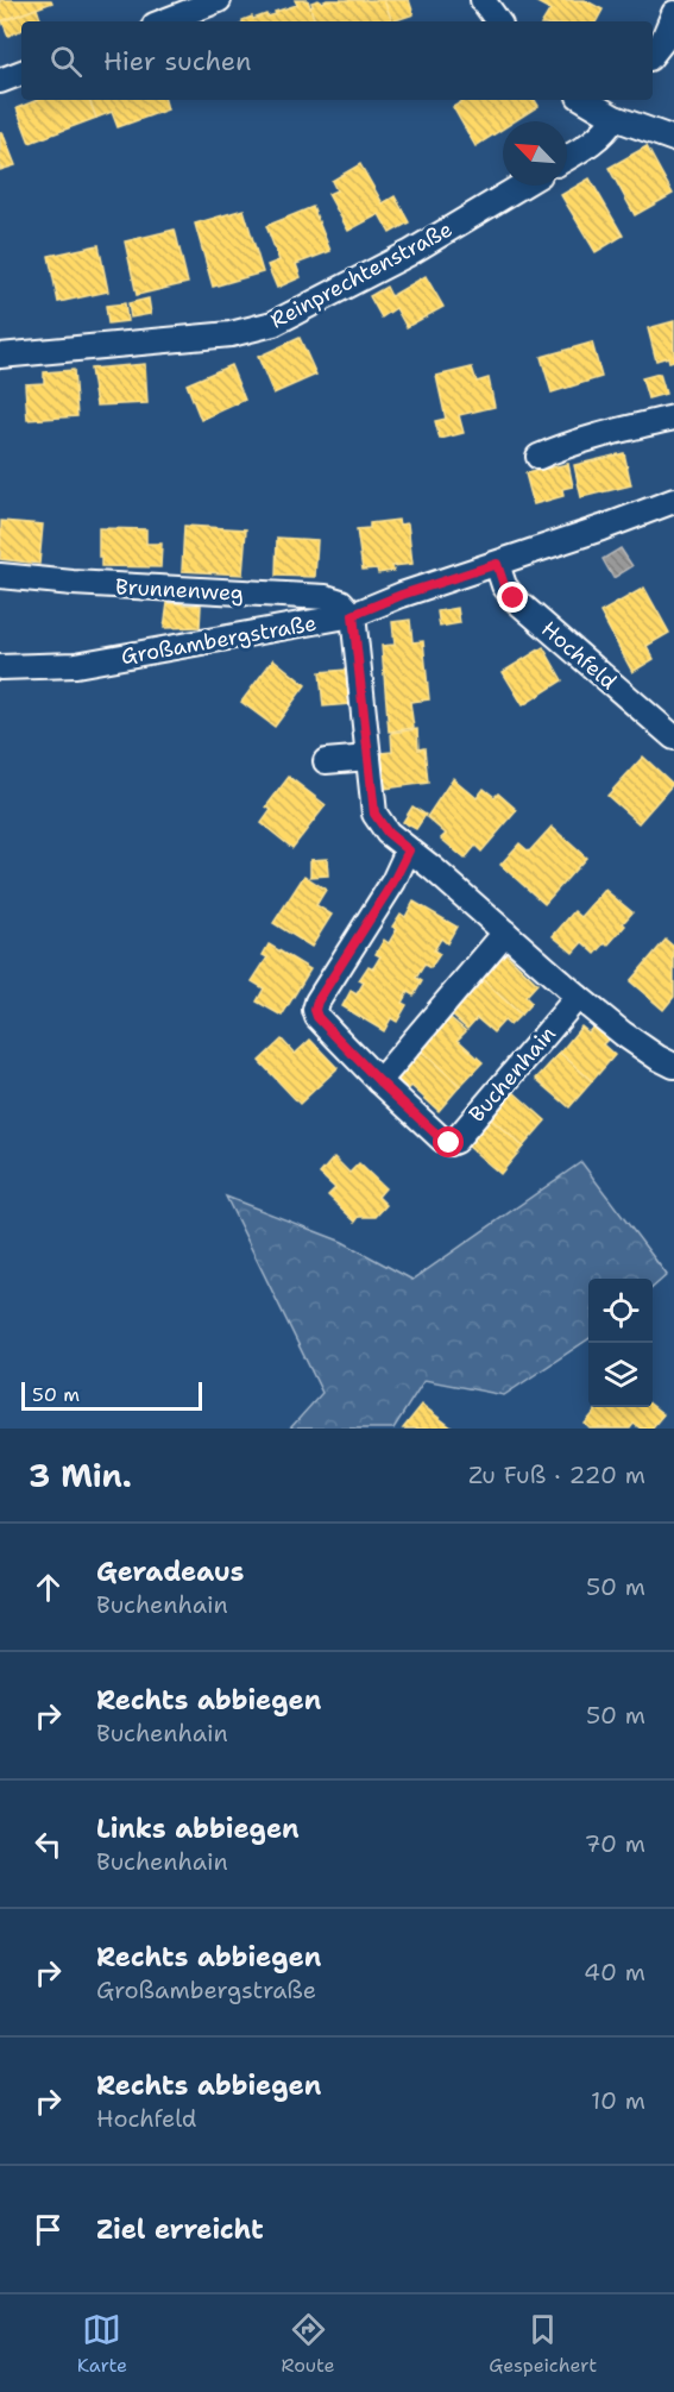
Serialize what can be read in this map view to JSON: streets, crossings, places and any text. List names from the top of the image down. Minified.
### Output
{"streets":{"street":["Reinprechtenstraße","Brunnenweg","Großambergstraße","Hochfeld","Buchenhain"]},"crossings":[["Brunnenweg","Großambergstraße"],["Großambergstraße","Hochfeld"]],"scale_bar":"50 m","north":"top left","page":{"search":"Hier suchen","scale":"50 m","heading":["3 Min.","Zu Fuß · 220 m"],"list":[["Geradeaus","Buchenhain","50 m"],["Rechts abbiegen","Buchenhain","50 m"],["Links abbiegen","Buchenhain","70 m"],["Rechts abbiegen","Großambergstraße","40 m"],["Rechts abbiegen","Hochfeld","10 m"],"Ziel erreicht"],"nav":["Karte","Route","Gespeichert"]}}
